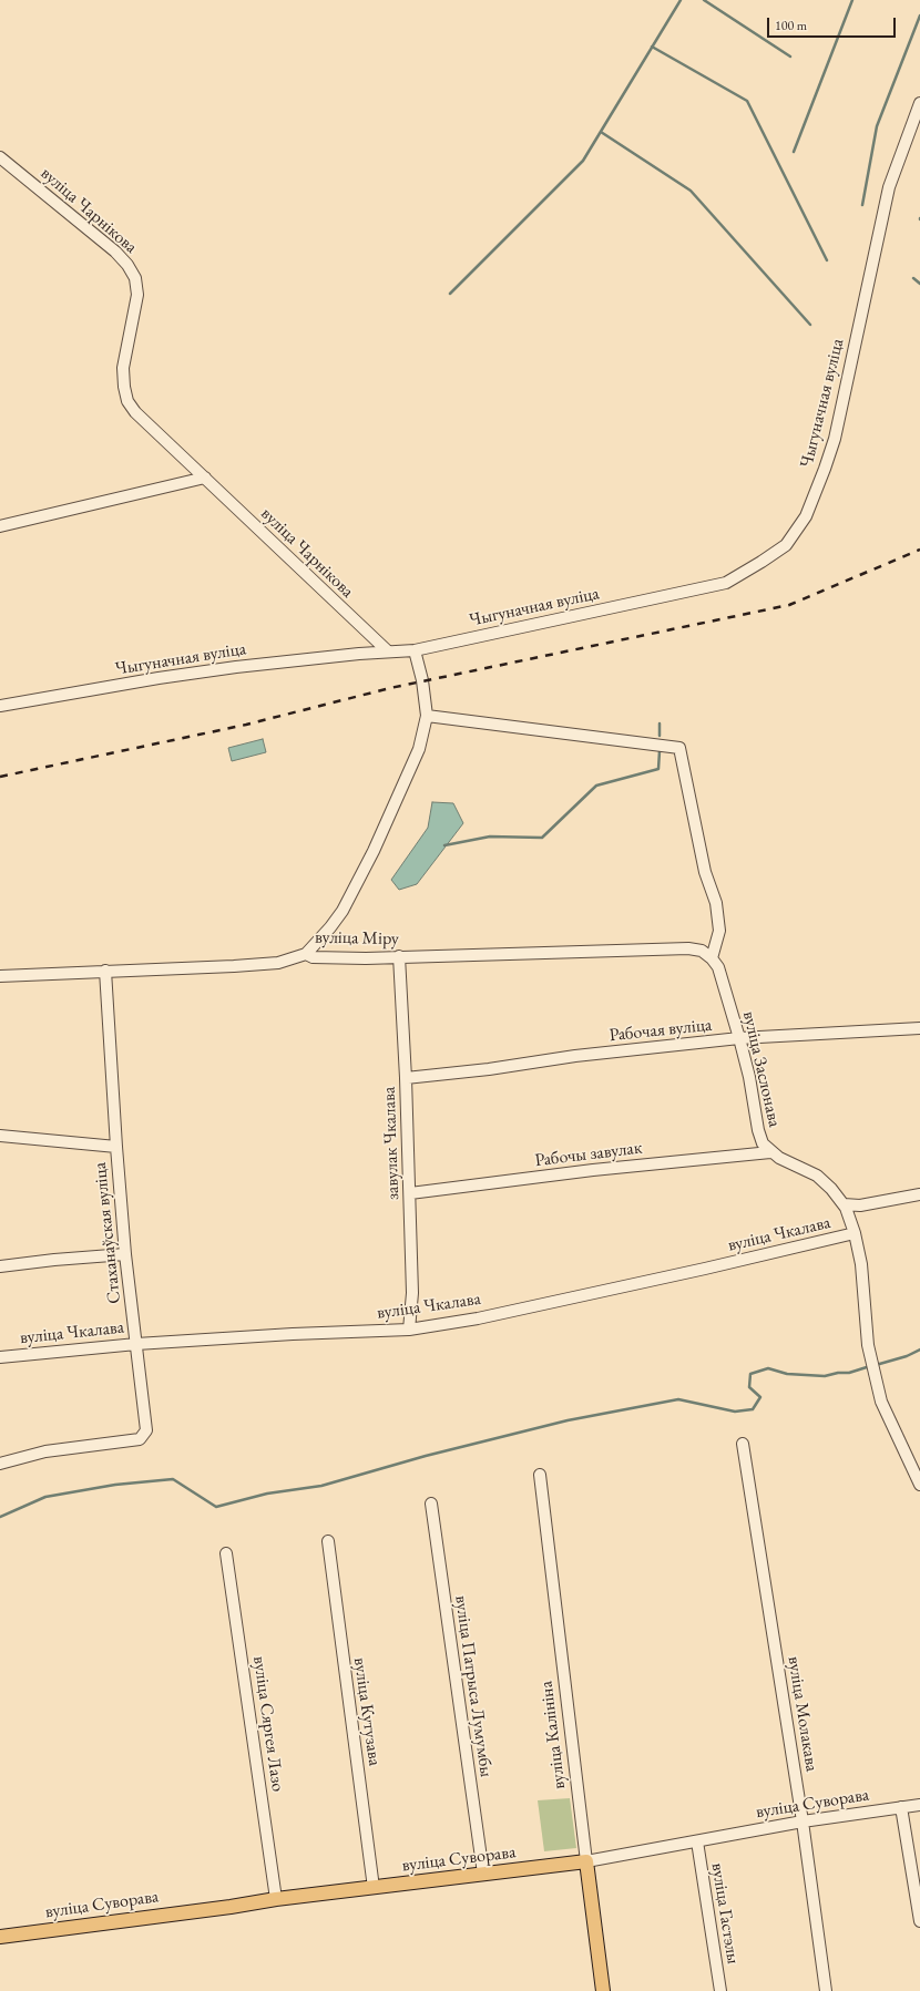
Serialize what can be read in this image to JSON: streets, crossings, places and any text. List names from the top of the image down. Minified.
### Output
{"streets":{"main road":["вуліца Калініна","вуліца Суворава"],"street":["вуліца Чарнікова","Чыгуначная вуліца","вуліца Міру","Рабочая вуліца","вуліца Заслонава","завулак Чкалава","Рабочы завулак","Стаханаўская вуліца","вуліца Чкалава","вуліца Патрыса Лумумбы","вуліца Кутузава","вуліца Молакава","вуліца Сяргея Лазо","вуліца Гастэлы"]},"crossings":[["вуліца Чарнікова","Чыгуначная вуліца"],["вуліца Міру","вуліца Заслонава"],["вуліца Міру","завулак Чкалава"],["вуліца Міру","Стаханаўская вуліца"],["Рабочая вуліца","вуліца Заслонава"],["Рабочая вуліца","завулак Чкалава"],["вуліца Заслонава","Рабочы завулак"],["вуліца Заслонава","вуліца Чкалава"],["завулак Чкалава","Рабочы завулак"],["завулак Чкалава","вуліца Чкалава"],["Стаханаўская вуліца","вуліца Чкалава"],["вуліца Патрыса Лумумбы","вуліца Суворава"],["вуліца Кутузава","вуліца Суворава"],["вуліца Молакава","вуліца Суворава"],["вуліца Сяргея Лазо","вуліца Суворава"],["вуліца Калініна","вуліца Суворава"],["вуліца Суворава","вуліца Гастэлы"]],"scale_bar":"100 m"}
